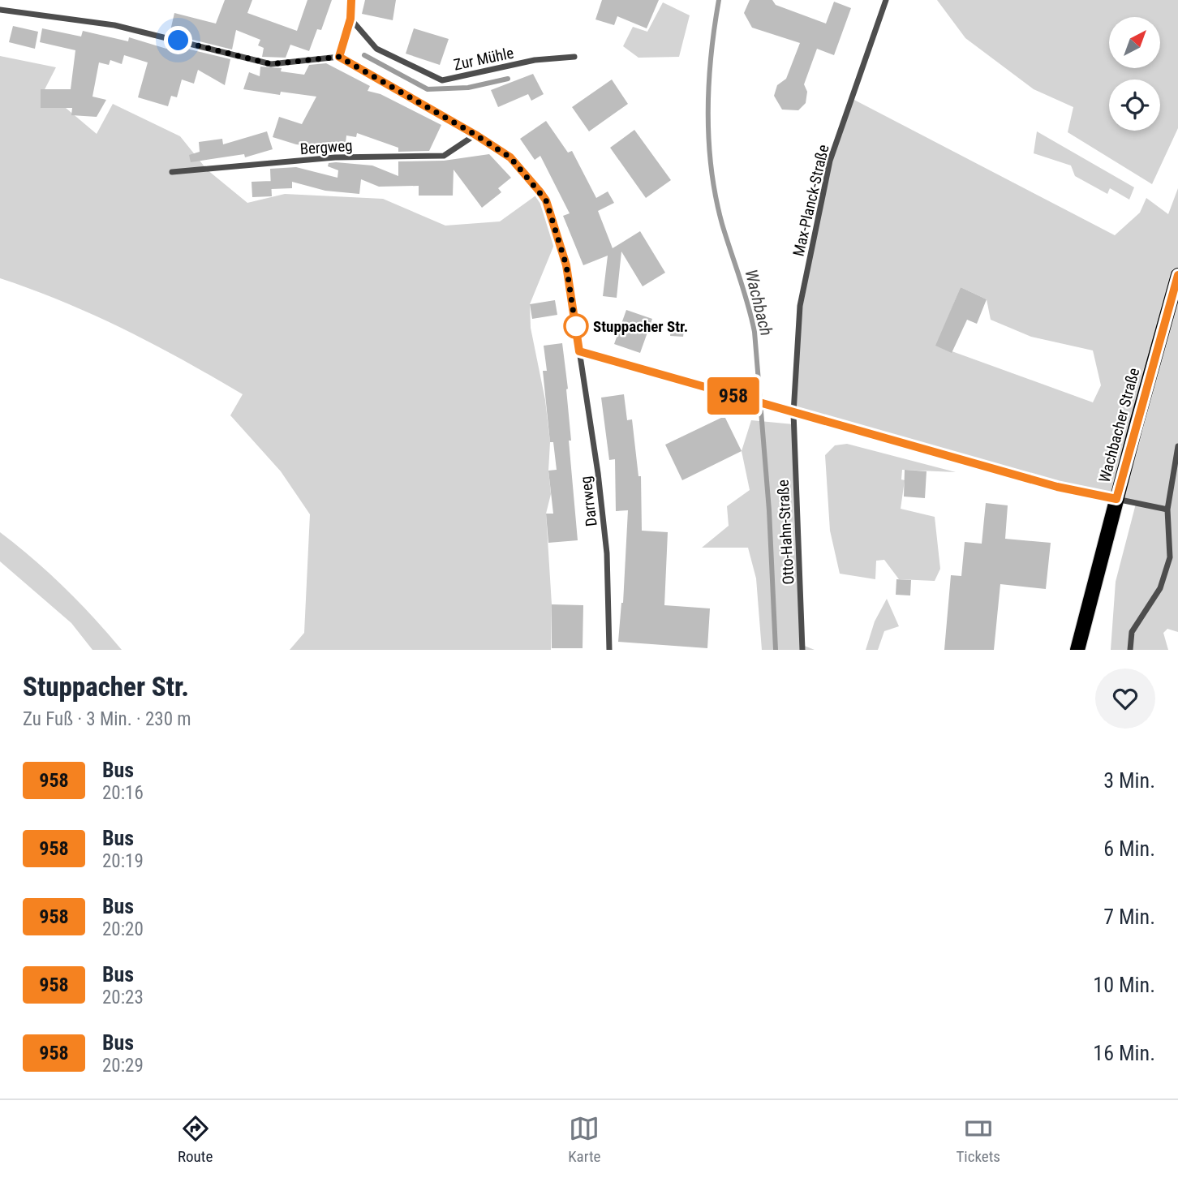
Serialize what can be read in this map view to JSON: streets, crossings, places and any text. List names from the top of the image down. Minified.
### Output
{"streets":{"main road":["Wachbacher Straße"],"street":["Zur Mühle","Bergweg","Max-Planck-Straße","Darrweg","Otto-Hahn-Straße"]},"crossings":[["Bergweg","Darrweg"],["Max-Planck-Straße","Otto-Hahn-Straße"]],"water":["Wachbach"],"places":["Stuppacher Str."],"lines":["bus line 958"],"north":"top right","page":{"on_map":"958","heading":["Stuppacher Str.","Zu Fuß · 3 Min. · 230 m"],"list":[{"mark":"958","name":"Bus","note":"20:16","value":"3 Min."},{"mark":"958","name":"Bus","note":"20:19","value":"6 Min."},{"mark":"958","name":"Bus","note":"20:20","value":"7 Min."},{"mark":"958","name":"Bus","note":"20:23","value":"10 Min."},{"mark":"958","name":"Bus","note":"20:29","value":"16 Min."}],"tabs":["Route","Karte","Tickets"]}}
